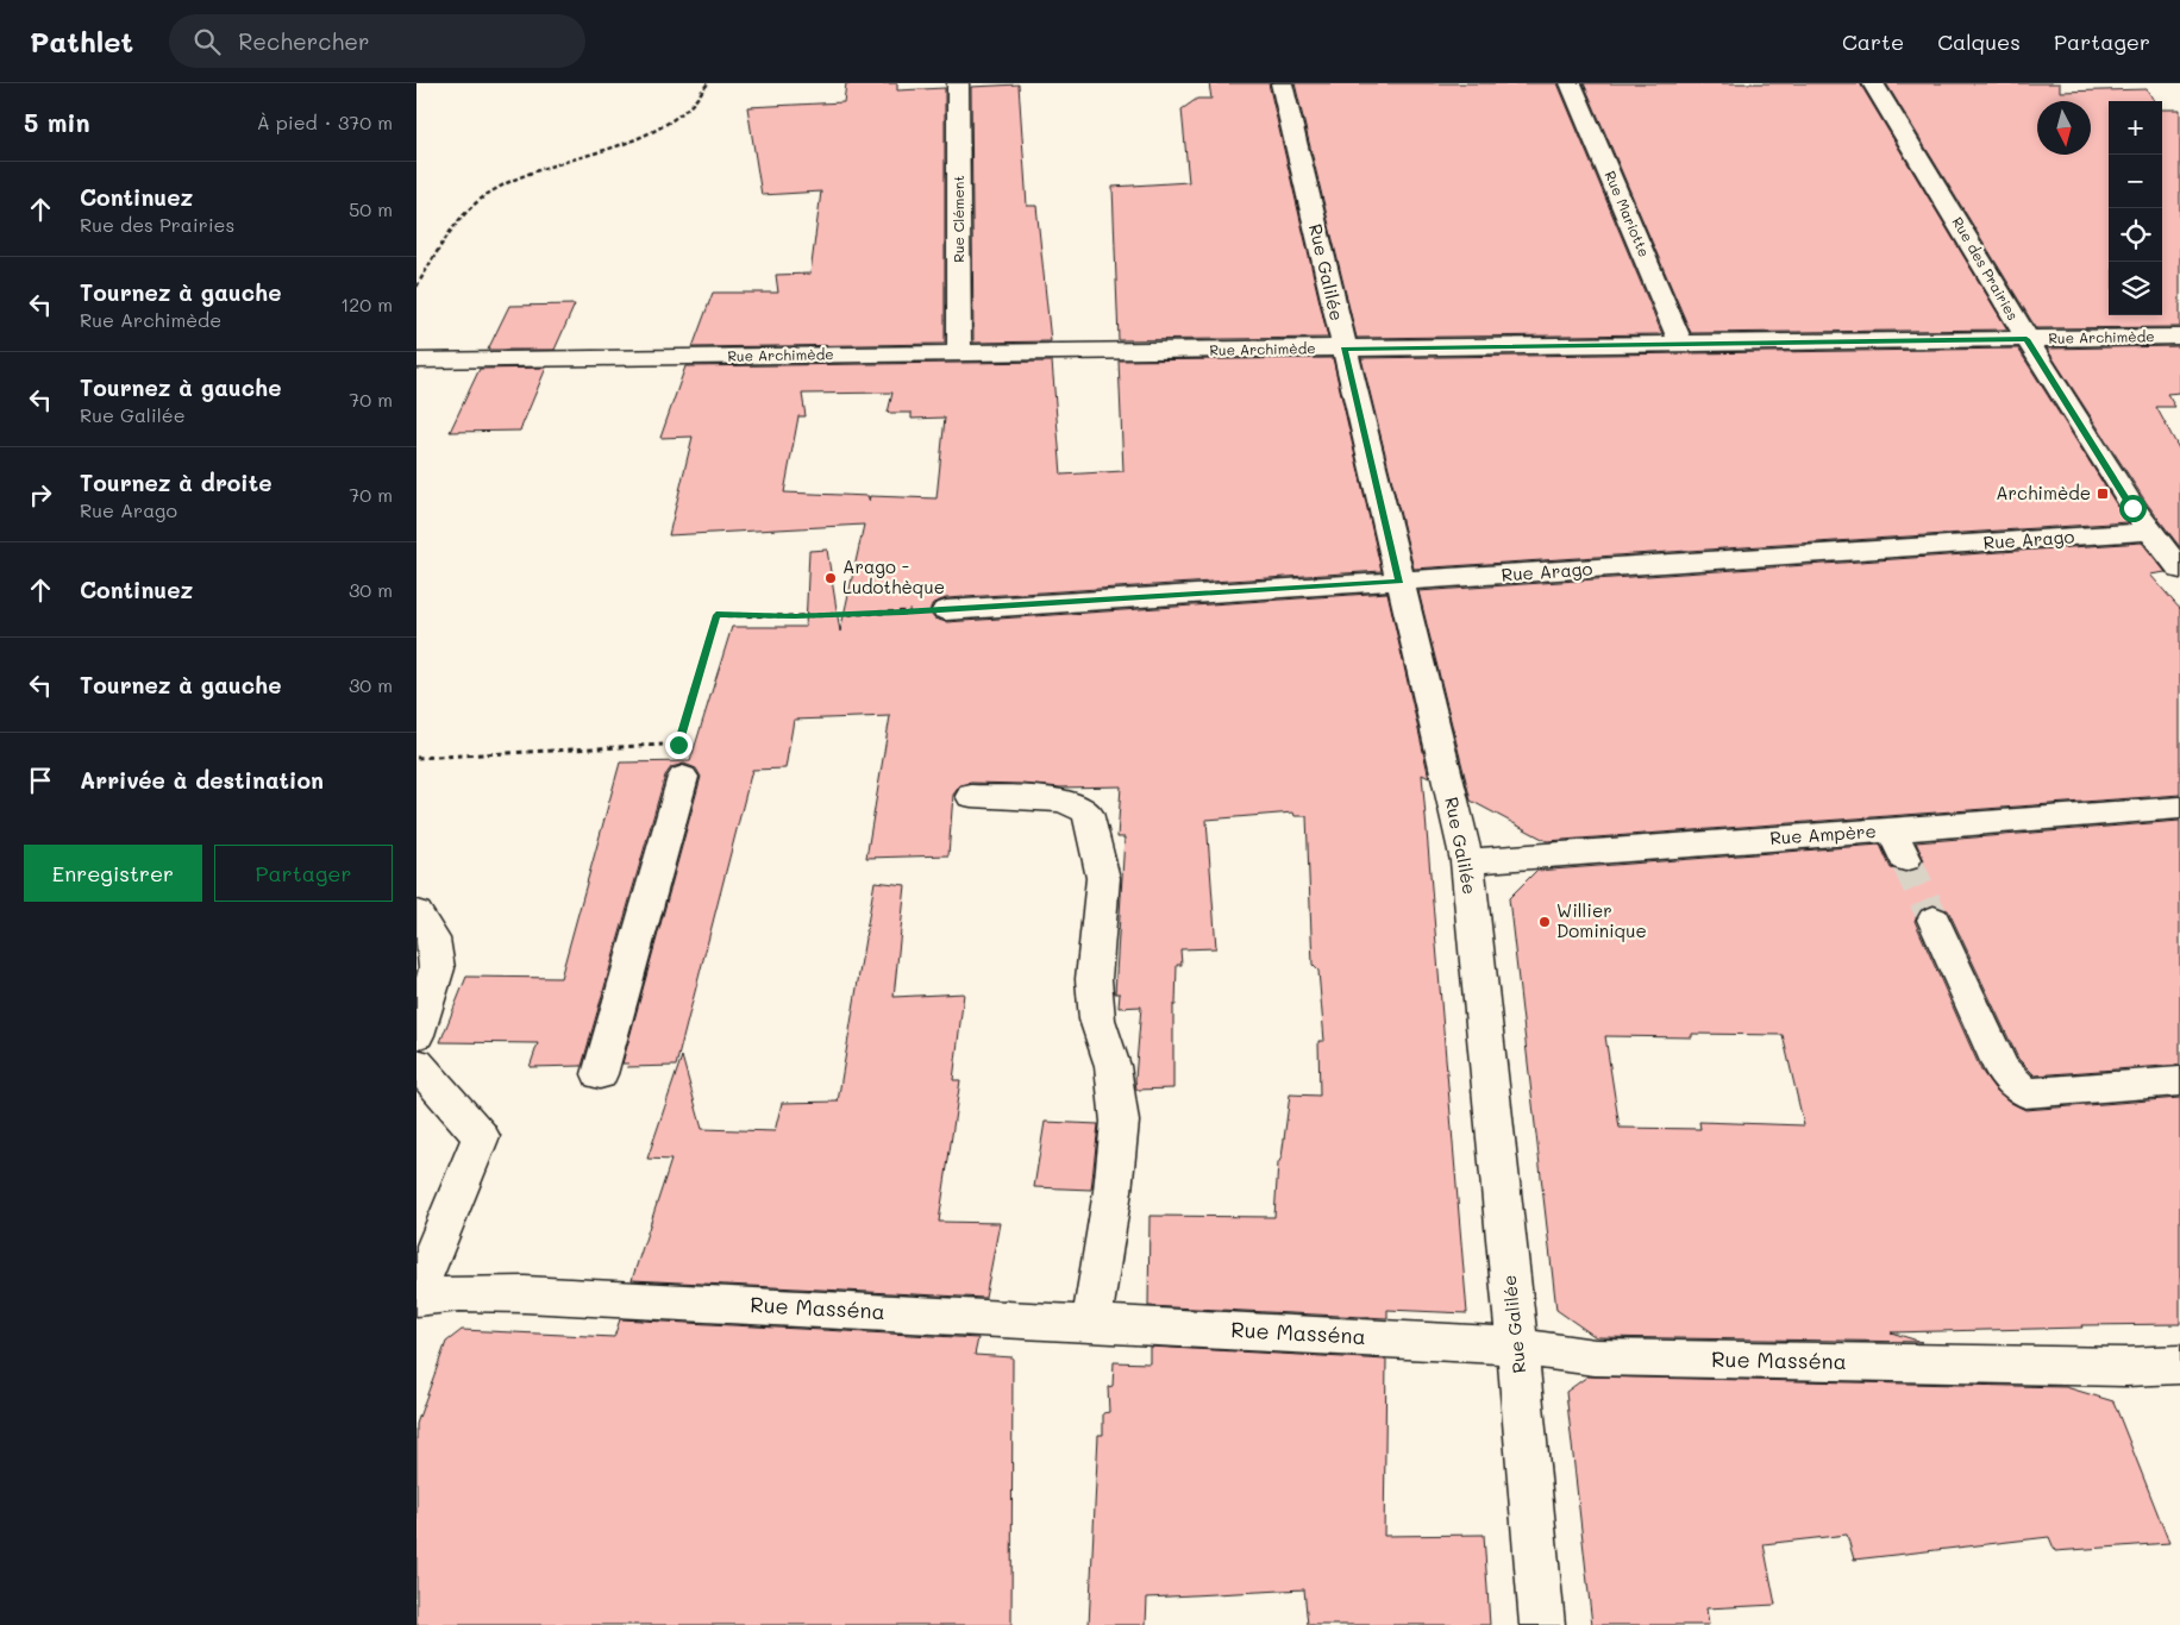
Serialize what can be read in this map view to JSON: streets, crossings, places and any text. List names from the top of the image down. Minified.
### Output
{"streets":{"street":["Rue Mariotte","Rue Clément","Rue des Prairies","Rue Galilée","Rue Archimède","Rue Arago","Rue Ampère","Rue Masséna"]},"crossings":[["Rue Mariotte","Rue Archimède"],["Rue Clément","Rue Archimède"],["Rue des Prairies","Rue Archimède"],["Rue des Prairies","Rue Arago"],["Rue Galilée","Rue Archimède"],["Rue Galilée","Rue Arago"],["Rue Galilée","Rue Ampère"],["Rue Galilée","Rue Masséna"]],"places":{"transit":["Archimède"],"other":["Arago - Ludothèque","Willier Dominique"]},"north":"bottom","page":{"header":"Pathlet","search":"Rechercher","nav":["Carte","Calques","Partager"],"heading":["5 min","À pied · 370 m"],"map_buttons":["+","−"],"list":[["Continuez","Rue des Prairies","50 m"],["Tournez à gauche","Rue Archimède","120 m"],["Tournez à gauche","Rue Galilée","70 m"],["Tournez à droite","Rue Arago","70 m"],["Continuez","30 m"],["Tournez à gauche","30 m"],"Arrivée à destination"],"buttons":["Enregistrer","Partager"]}}
